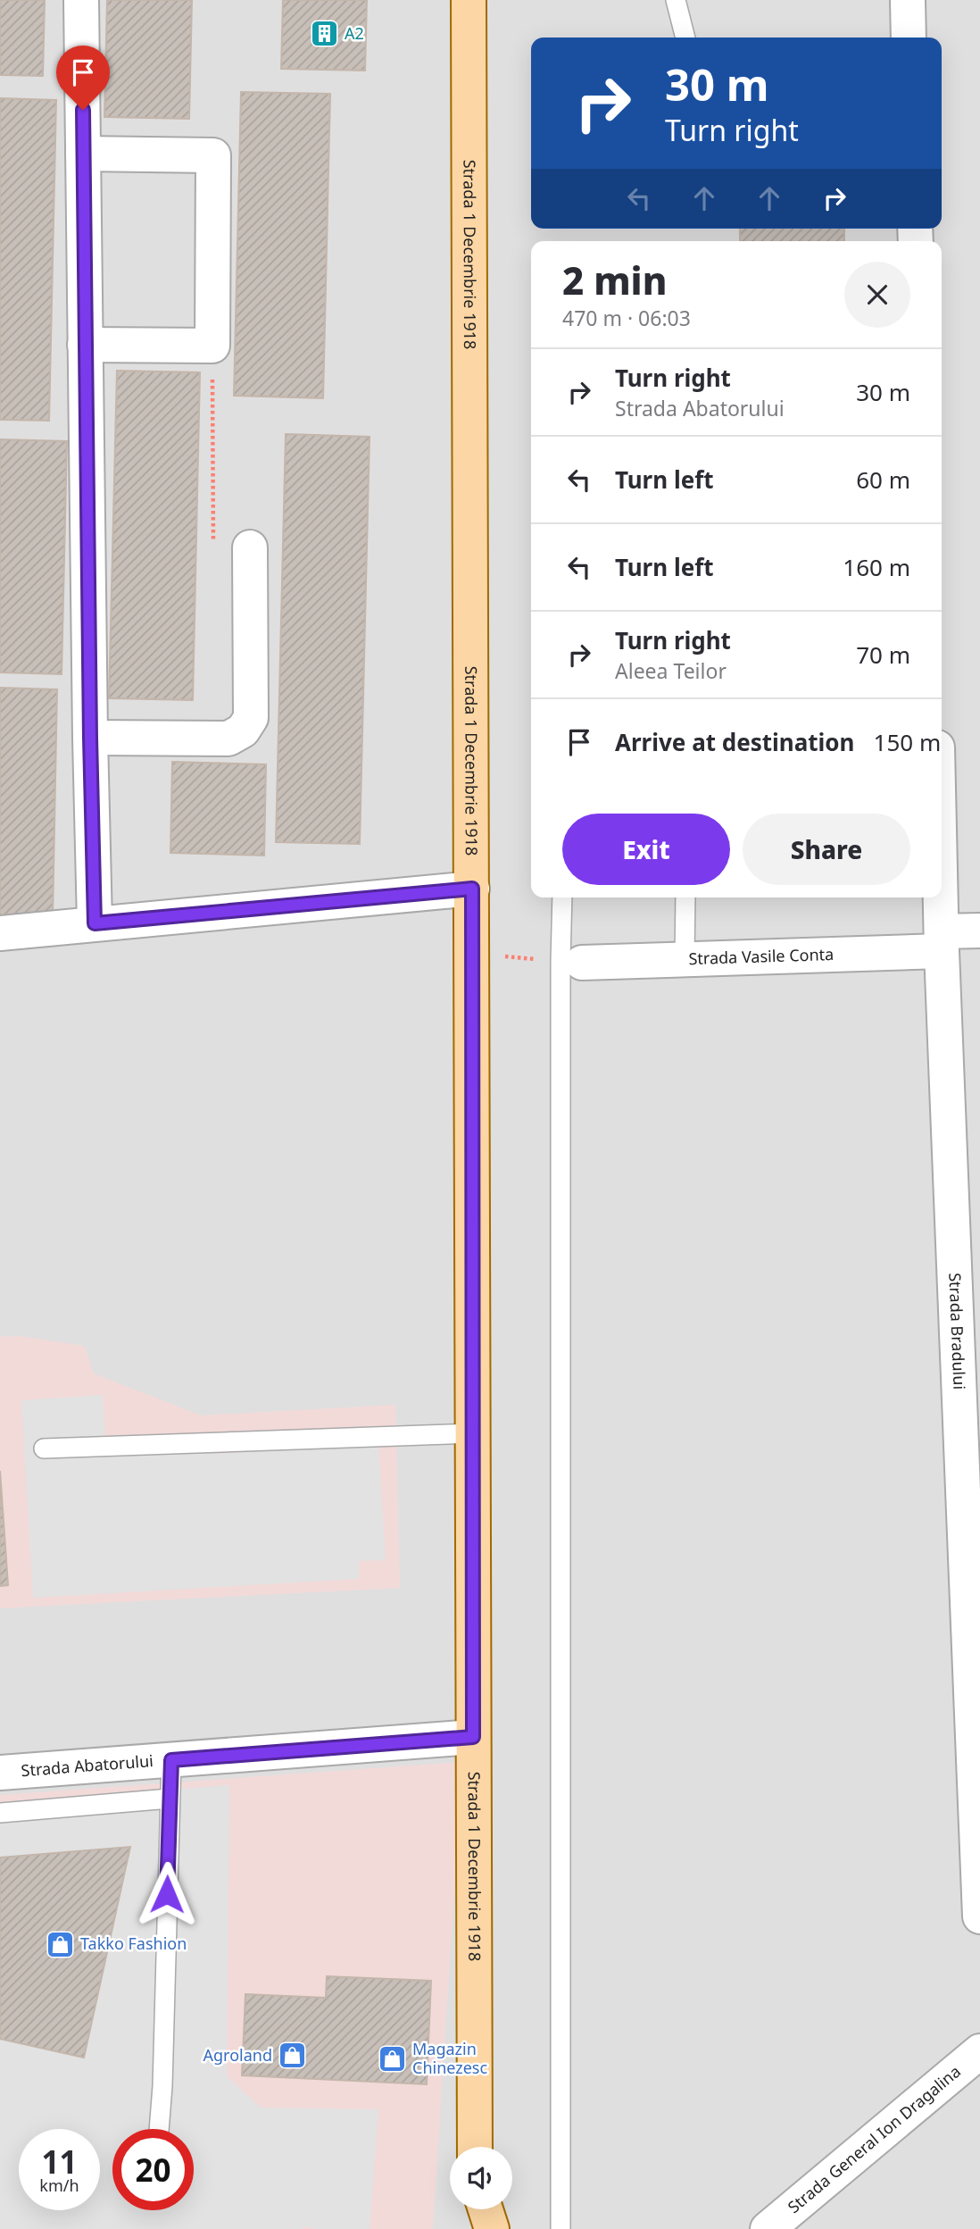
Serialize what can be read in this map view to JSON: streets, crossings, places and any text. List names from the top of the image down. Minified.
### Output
{"streets":{"main road":["Strada 1 Decembrie 1918"],"street":["Strada Vasile Conta","Strada Bradului","Strada Abatorului","Strada General Ion Dragalina"]},"crossings":[["Strada 1 Decembrie 1918","Strada Abatorului"],["Strada Vasile Conta","Strada Bradului"]],"places":{"building":["A2"],"shop":["Takko Fashion","Agroland","Magazin Chinezesc"]},"page":{"turn":["30 m","Turn right"],"heading":["2 min","470 m · 06:03"],"list":[{"name":"Turn right","note":"Strada Abatorului","value":"30 m"},{"name":"Turn left","value":"60 m"},{"name":"Turn left","value":"160 m"},{"name":"Turn right","note":"Aleea Teilor","value":"70 m"},{"name":"Arrive at destination","value":"150 m"}],"buttons":["Exit","Share"],"speed":"11 km/h","limit":"20"}}
